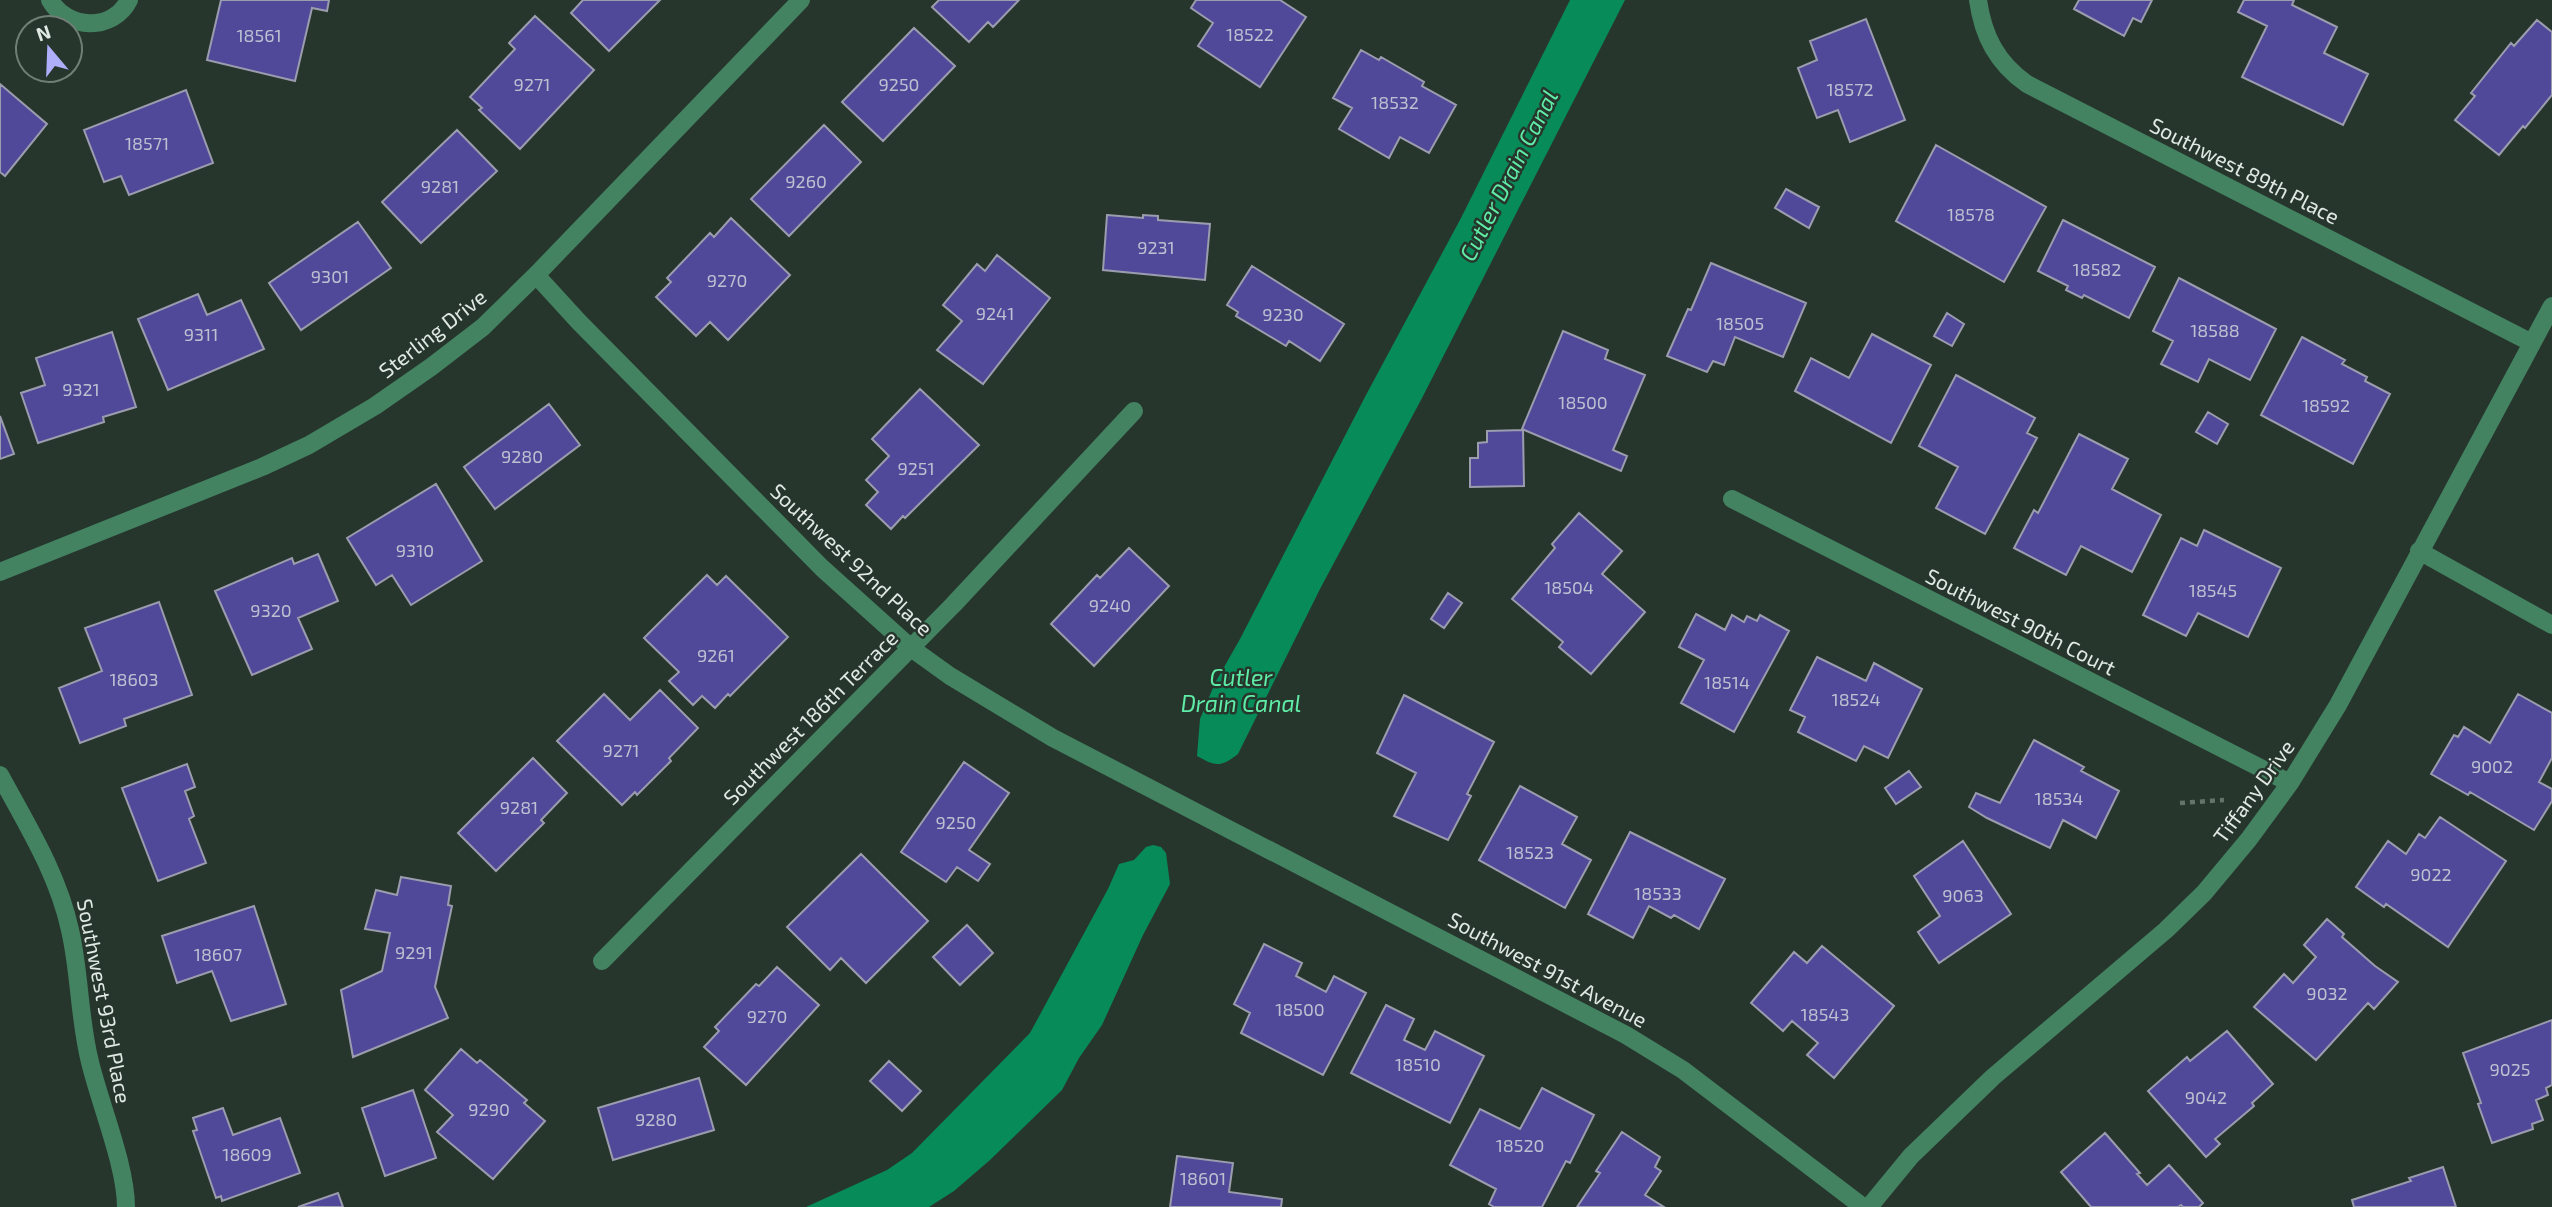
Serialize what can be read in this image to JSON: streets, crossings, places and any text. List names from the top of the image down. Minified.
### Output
{"streets":{"street":["Southwest 89th Place","Sterling Drive","Southwest 92nd Place","Southwest 90th Court","Southwest 186th Terrace","Tiffany Drive","Southwest 91st Avenue","Southwest 93rd Place"]},"crossings":[["Southwest 89th Place","Tiffany Drive"],["Sterling Drive","Southwest 92nd Place"],["Southwest 92nd Place","Southwest 186th Terrace"],["Southwest 92nd Place","Southwest 91st Avenue"],["Southwest 90th Court","Tiffany Drive"]],"water":["Cutler Drain Canal"],"house_numbers":["18522","18561","9271","9250","18572","18532","18571","9260","9281","18578","9231","18582","9301","9270","9241","9230","18505","18588","9311","9321","18500","18592","9280","9251","9310","18504","18545","9240","9320","9261","18603","18514","18524","9271","9002","18534","9281","9250","18523","9022","18533","9063","9291","18607","9032","18500","18543","9270","18510","9025","9042","9290","9280","18520","18609","18601"],"north":"top"}
